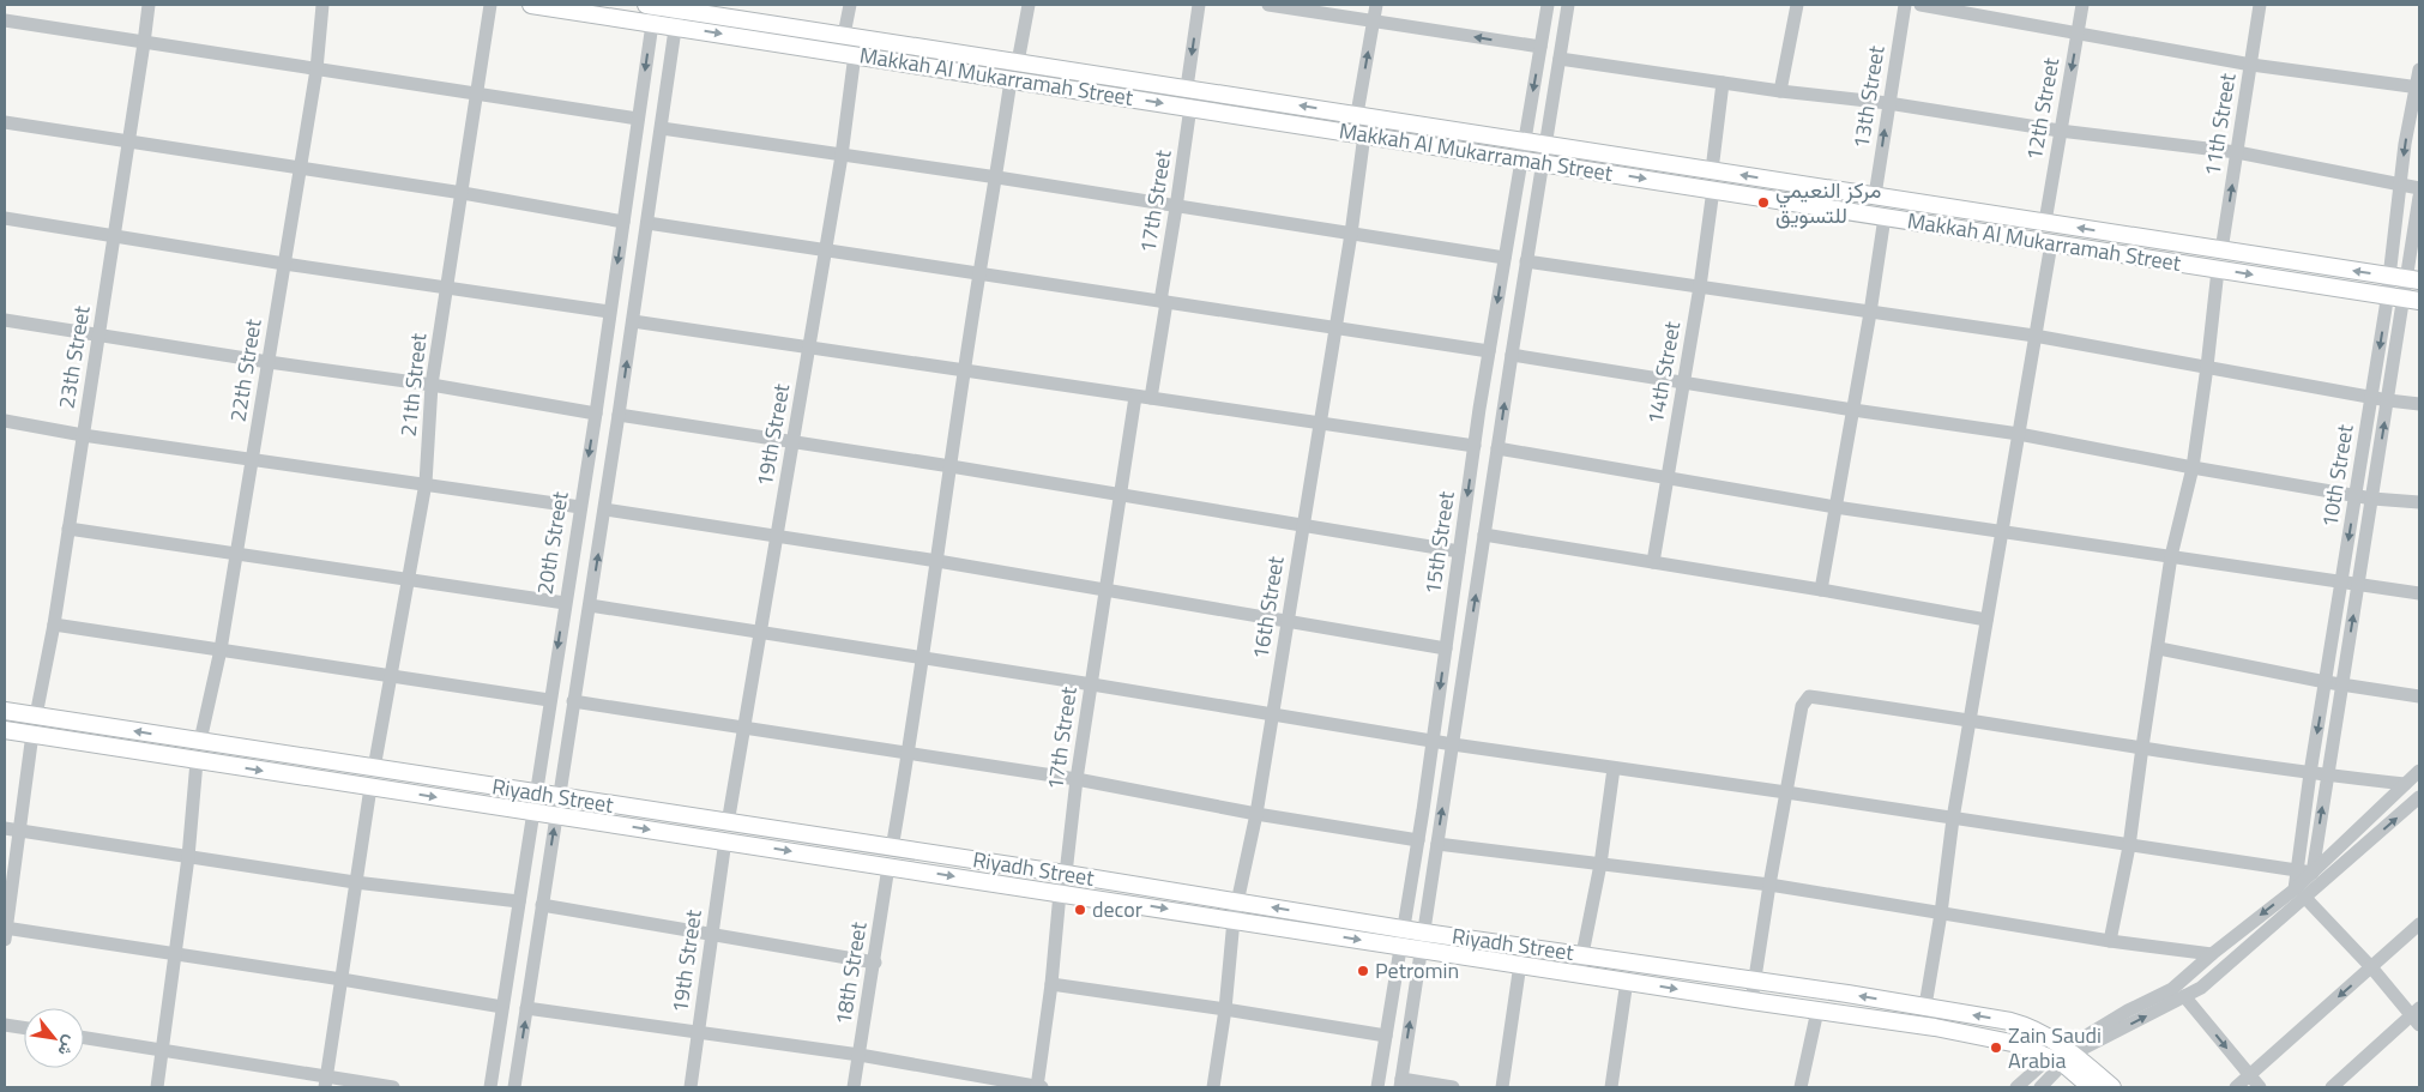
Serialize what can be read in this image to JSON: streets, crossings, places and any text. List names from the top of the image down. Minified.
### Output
{"streets":{"main road":["Makkah Al Mukarramah Street","Riyadh Street"],"street":["13th Street","12th Street","11th Street","17th Street","23th Street","22th Street","14th Street","21th Street","19th Street","10th Street","20th Street","15th Street","16th Street","18th Street"]},"crossings":[["Makkah Al Mukarramah Street","13th Street"],["Makkah Al Mukarramah Street","12th Street"],["Makkah Al Mukarramah Street","11th Street"],["Makkah Al Mukarramah Street","17th Street"],["Makkah Al Mukarramah Street","14th Street"],["Makkah Al Mukarramah Street","19th Street"],["Makkah Al Mukarramah Street","10th Street"],["Makkah Al Mukarramah Street","20th Street"],["Makkah Al Mukarramah Street","15th Street"],["Makkah Al Mukarramah Street","16th Street"],["17th Street","Riyadh Street"],["23th Street","Riyadh Street"],["22th Street","Riyadh Street"],["21th Street","Riyadh Street"],["19th Street","Riyadh Street"],["20th Street","Riyadh Street"],["15th Street","Riyadh Street"],["16th Street","Riyadh Street"],["Riyadh Street","18th Street"]],"one_way":["13th Street","12th Street","11th Street"],"places":["مركز النعيمي للتسويق","decor","Petromin","Zain Saudi Arabia"],"north":"bottom right"}
